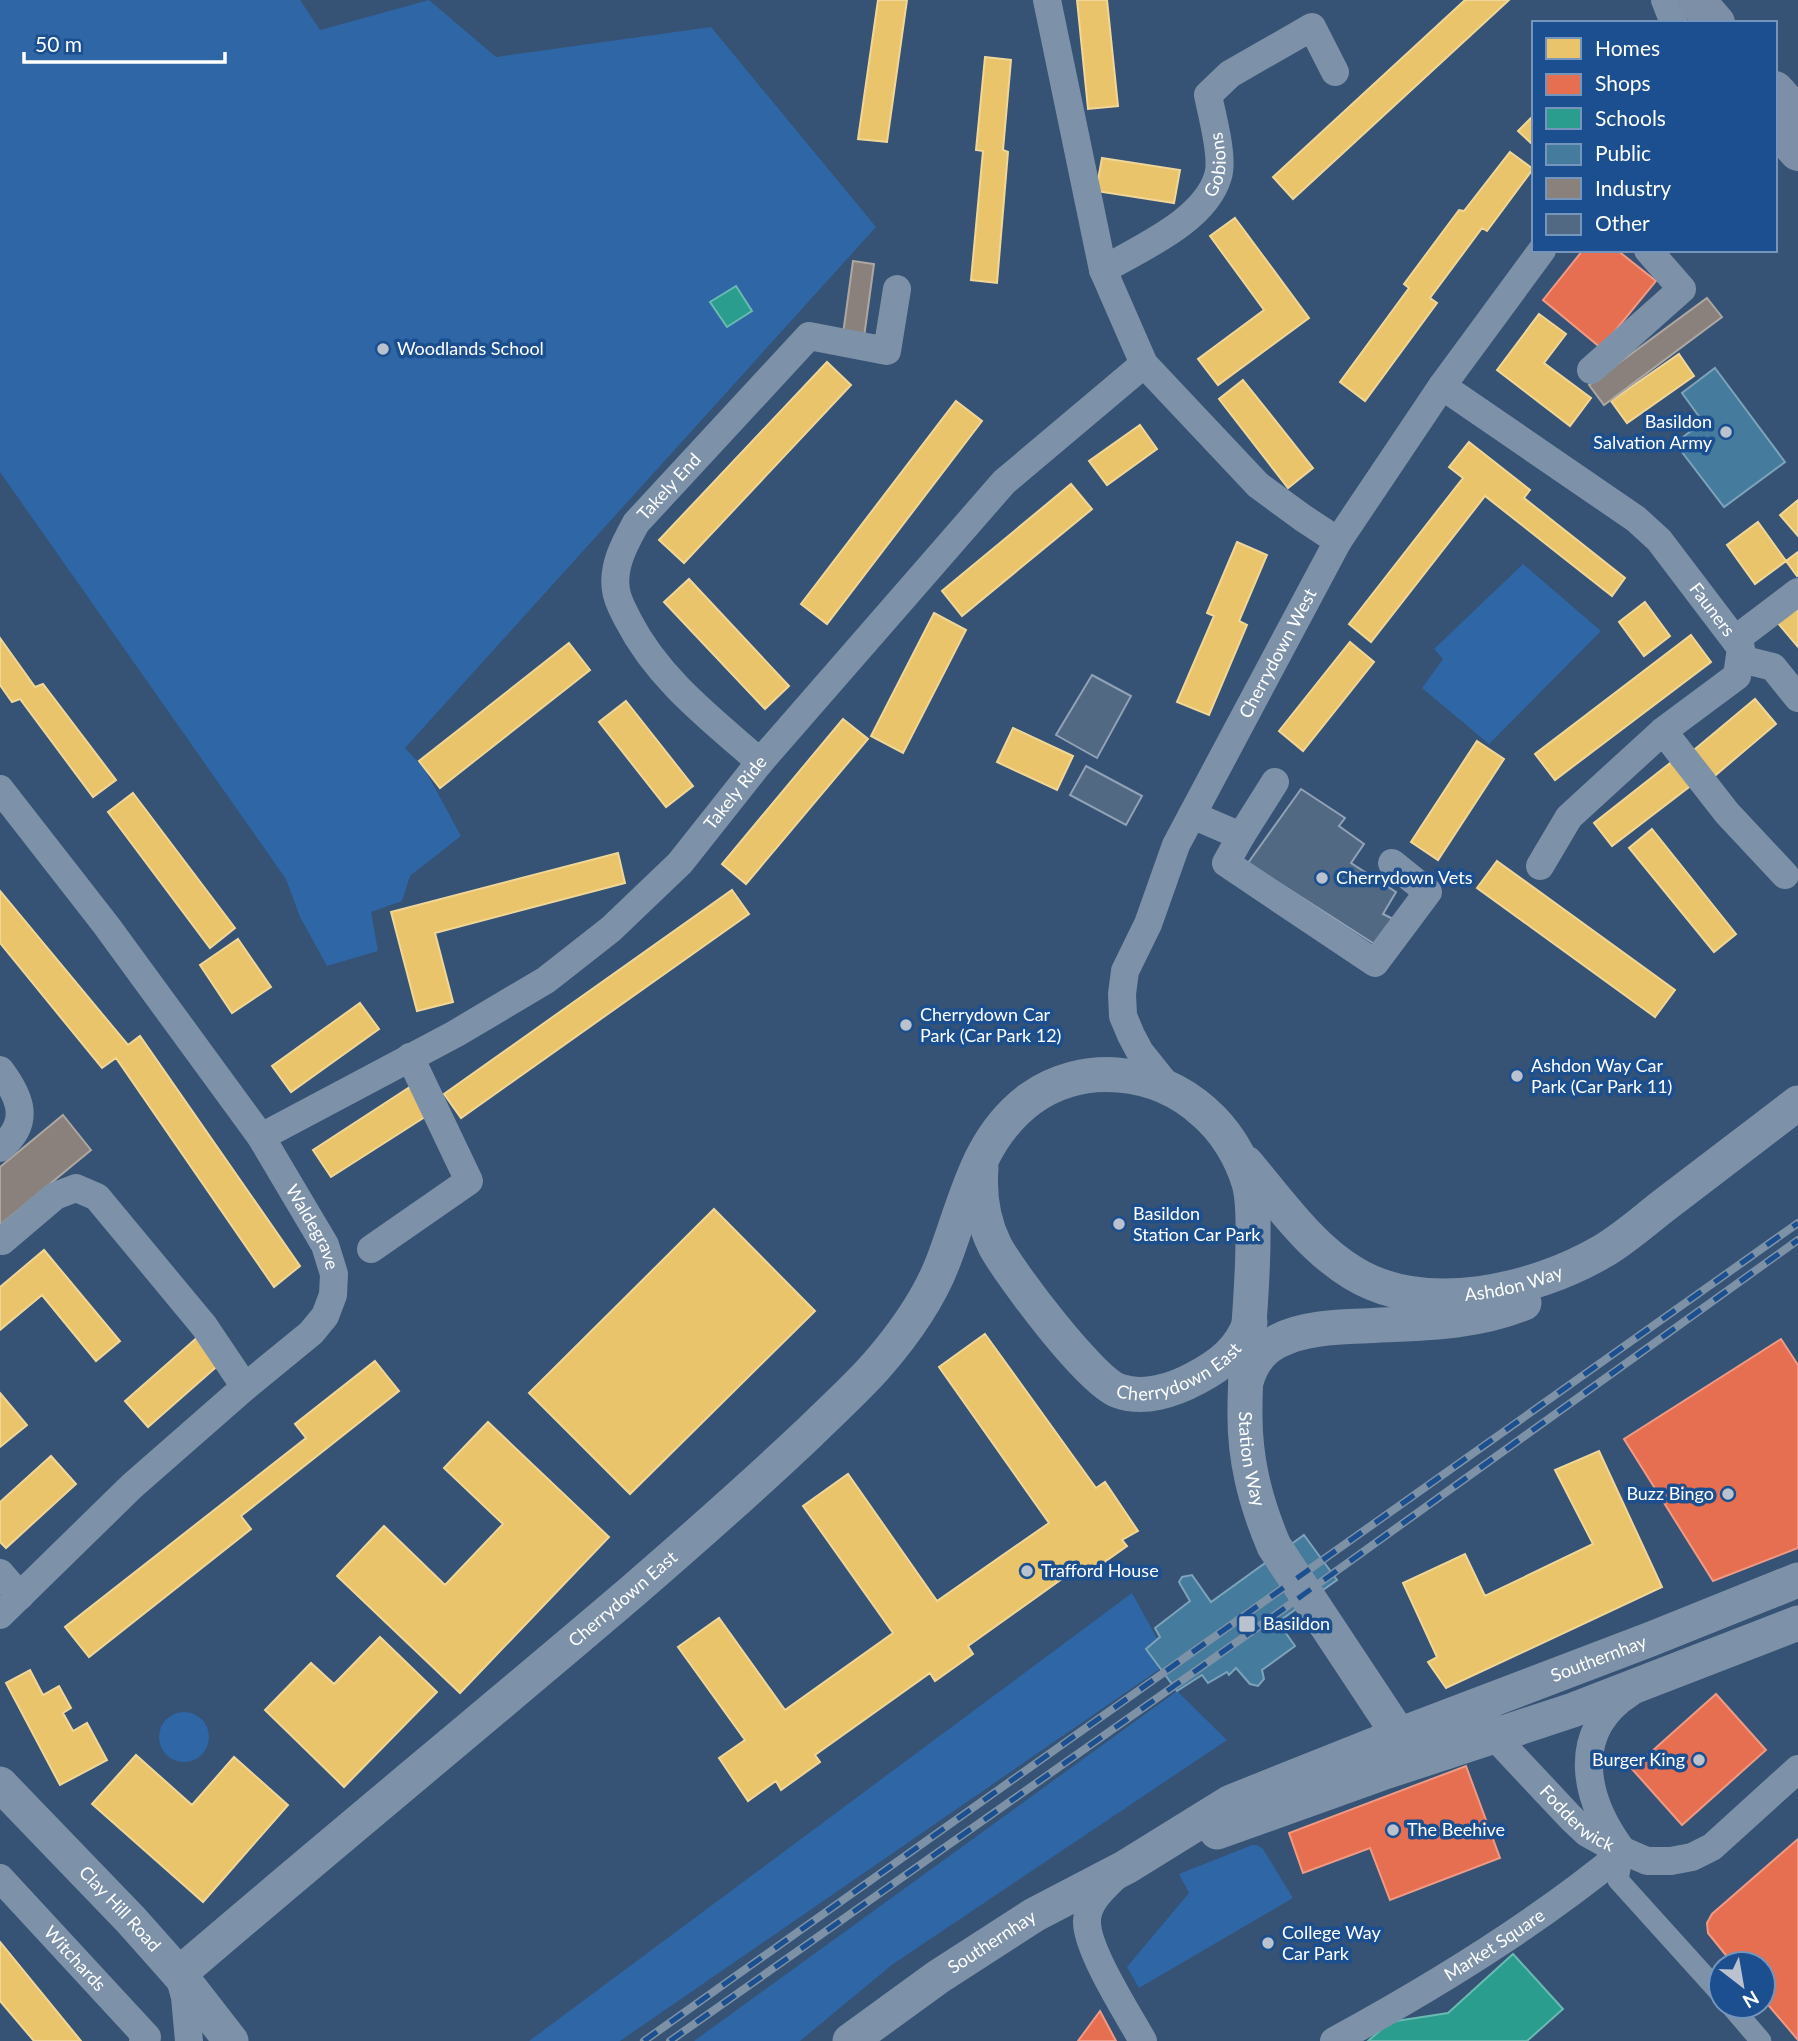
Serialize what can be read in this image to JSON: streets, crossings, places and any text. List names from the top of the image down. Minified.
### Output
{"streets":{"street":["Gobions","Takely End","Fauners","Cherrydown West","Takely Ride","Waldegrave","Ashdon Way","Cherrydown East","Station Way","Southernhay","Fodderwick","Clay Hill Road","Market Square","Witchards"]},"crossings":[["Takely End","Takely Ride"],["Fauners","Cherrydown West"],["Cherrydown West","Cherrydown East"],["Takely Ride","Waldegrave"],["Ashdon Way","Cherrydown East"],["Ashdon Way","Station Way"],["Cherrydown East","Station Way"],["Cherrydown East","Clay Hill Road"],["Station Way","Southernhay"],["Southernhay","Fodderwick"],["Fodderwick","Market Square"]],"places":{"other":["Woodlands School","Basildon Salvation Army","Cherrydown Vets","Cherrydown Car Park (Car Park 12)","Ashdon Way Car Park (Car Park 11)","Basildon Station Car Park","Buzz Bingo","Trafford House","Burger King","The Beehive","College Way Car Park"],"transit":["Basildon"]},"legend":["Homes","Shops","Schools","Public","Industry","Other"],"scale_bar":"50 m","north":"bottom right"}
